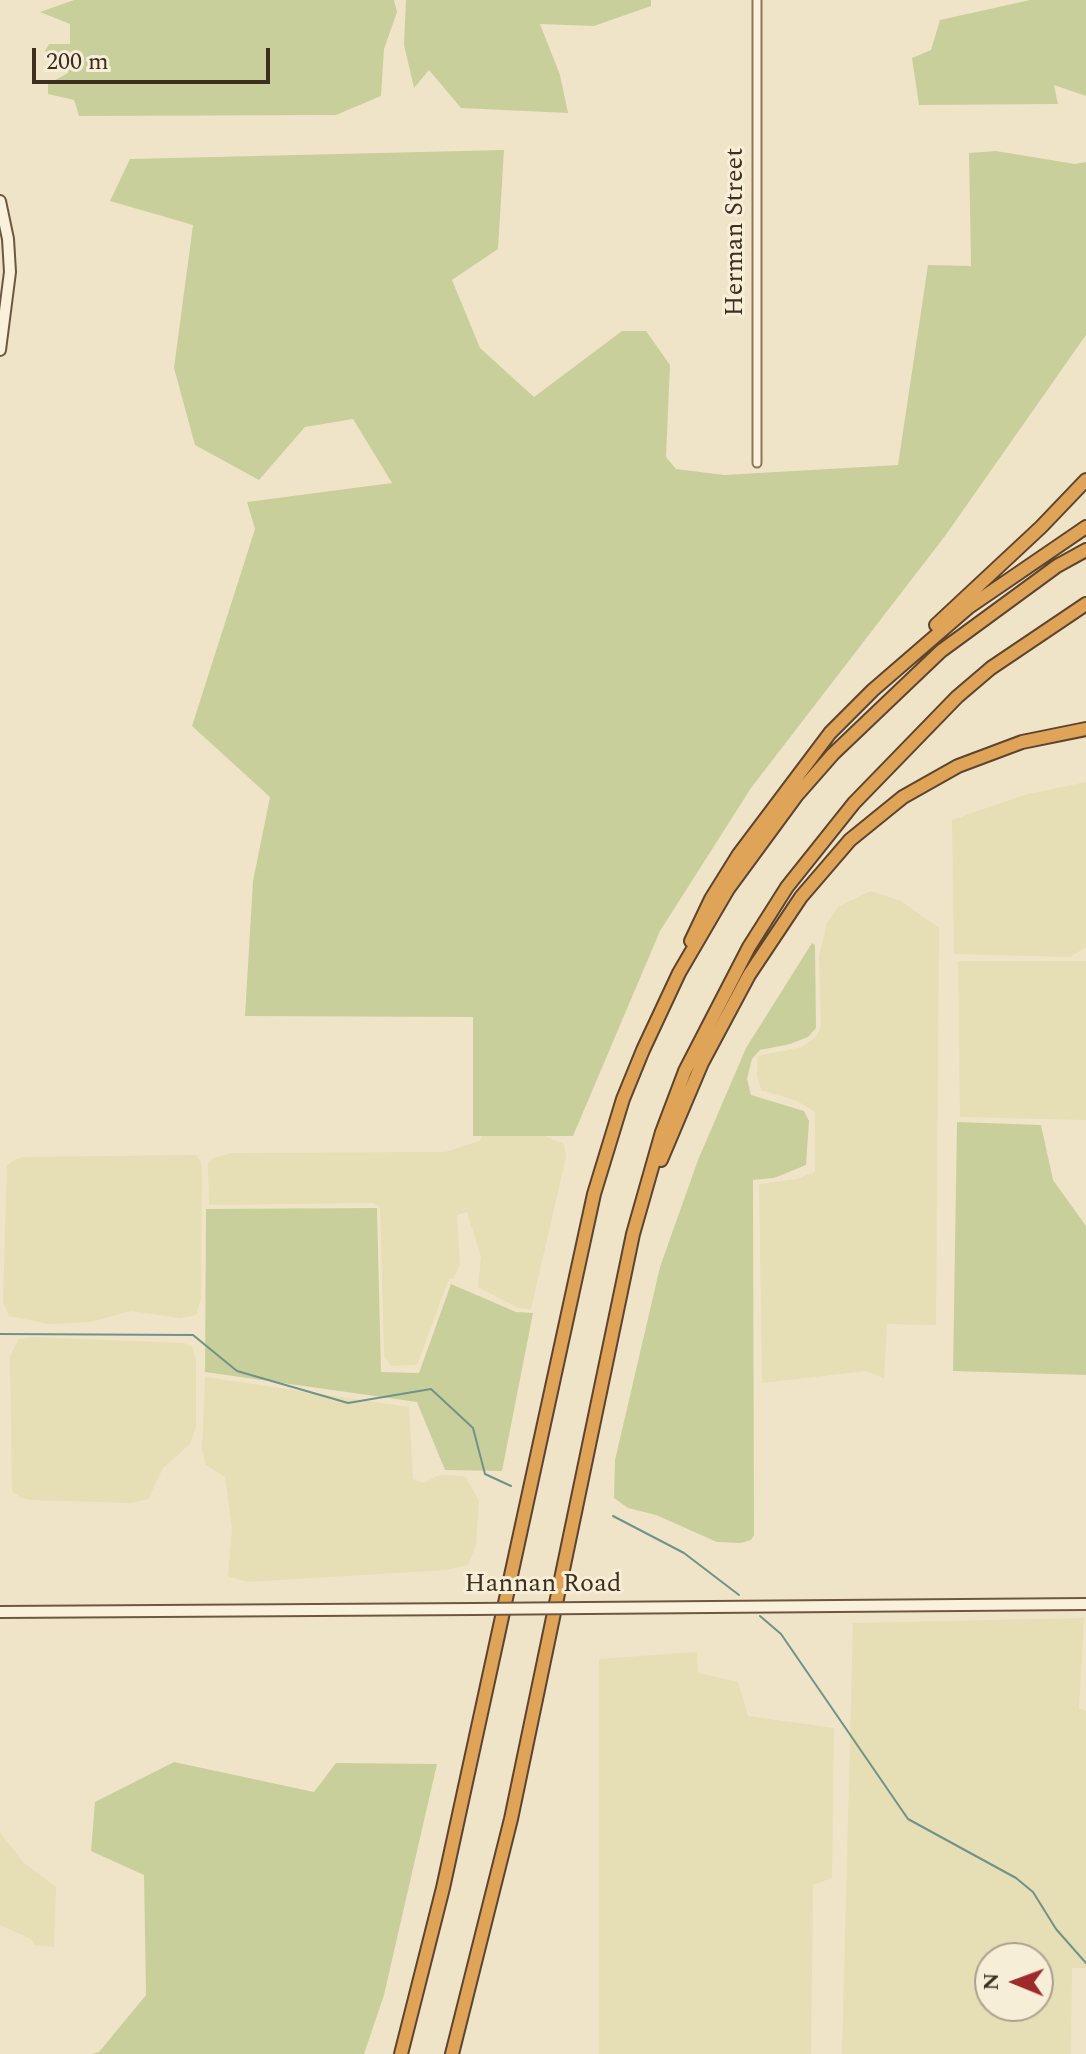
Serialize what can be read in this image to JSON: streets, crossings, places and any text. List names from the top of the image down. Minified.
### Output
{"streets":{"street":["Herman Street","Hannan Road"]},"scale_bar":"200 m","north":"left"}
